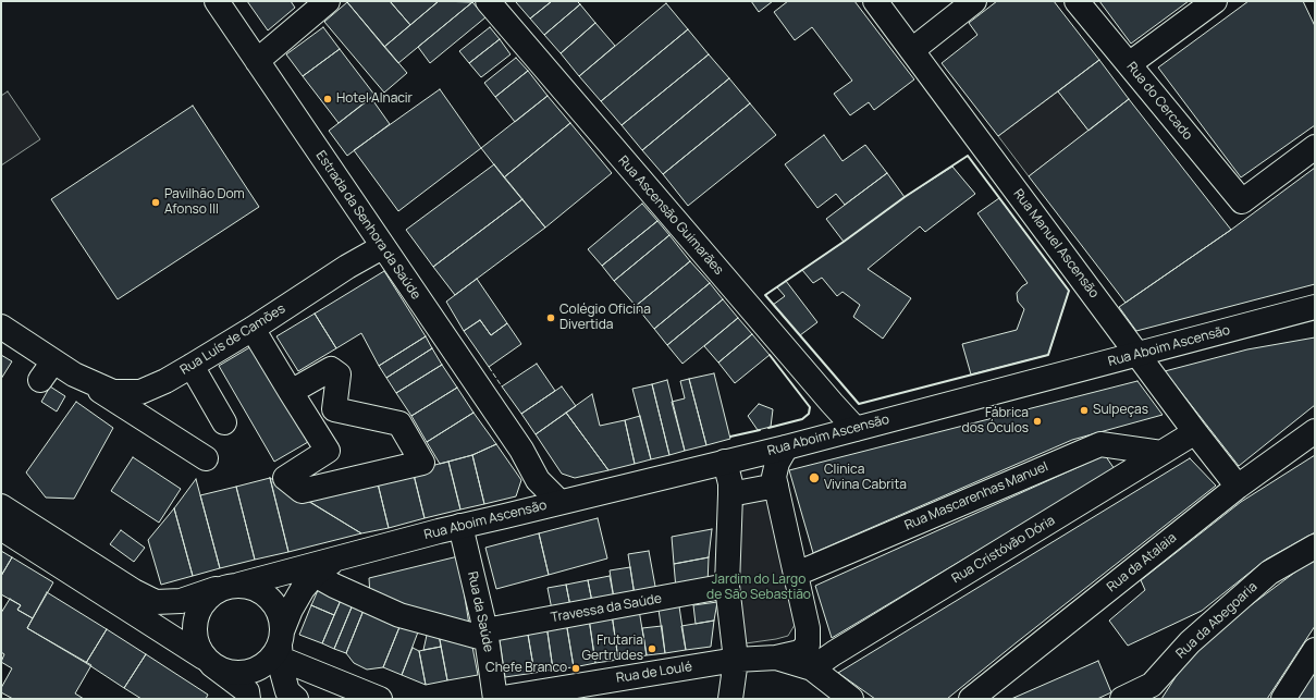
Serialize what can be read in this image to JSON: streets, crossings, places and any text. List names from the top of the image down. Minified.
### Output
{"streets":{"street":["Rua do Cercado","Rua Ascensão Guimarães","Estrada da Senhora da Saúde","Rua Manuel Ascensão","Rua Luís de Camões","Rua Aboim Ascensão","Rua Mascarenhas Manuel","Rua Cristóvão Dória","Rua da Atalaia","Travessa da Saúde","Rua da Saúde","Rua da Abegoaria","Rua de Loulé"]},"crossings":[["Rua Ascensão Guimarães","Rua Aboim Ascensão"],["Estrada da Senhora da Saúde","Rua Luís de Camões"],["Rua Manuel Ascensão","Rua Aboim Ascensão"],["Rua Manuel Ascensão","Rua Cristóvão Dória"],["Rua Manuel Ascensão","Rua da Atalaia"],["Rua Aboim Ascensão","Rua da Saúde"],["Rua Mascarenhas Manuel","Rua Cristóvão Dória"],["Rua Cristóvão Dória","Rua de Loulé"],["Travessa da Saúde","Rua da Saúde"],["Rua da Saúde","Rua de Loulé"]],"parks":["Jardim do Largo de São Sebastião"],"places":["Hotel Alnacir","Pavilhão Dom Afonso III","Colégio Oficina Divertida","Sulpeças","Fábrica dos Óculos","Clinica Vivina Cabrita","Frutaria Gertrudes","Chefe Branco"]}
